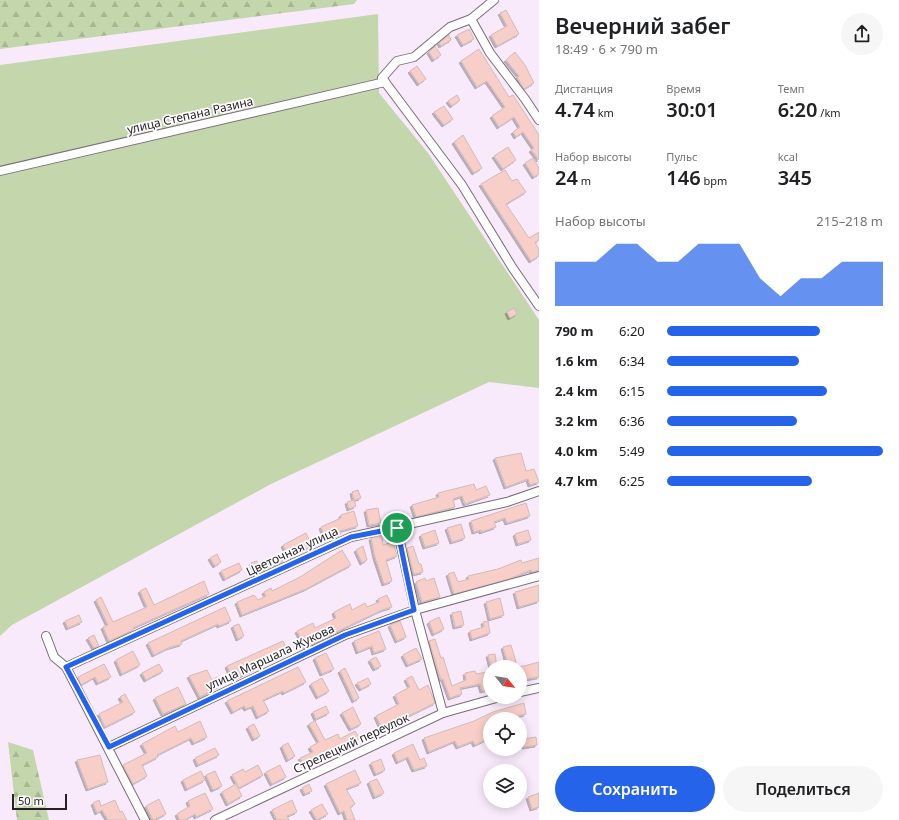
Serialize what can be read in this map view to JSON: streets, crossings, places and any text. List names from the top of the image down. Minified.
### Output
{"streets":{"street":["улица Степана Разина","Цветочная улица","улица Маршала Жукова","Стрелецкий переулок"]},"scale_bar":"50 m","north":"bottom right","page":{"heading":["Вечерний забег","18:49 · 6 × 790 m"],"stats":[["Дистанция","4.74 km"],["Время","30:01"],["Темп","6:20 /km"],["Набор высоты","24 m"],["Пульс","146 bpm"],["kcal","345"]],"chart":["Набор высоты","215–218 m"],"list":[{"name":"790 m","note":"6:20"},{"name":"1.6 km","note":"6:34"},{"name":"2.4 km","note":"6:15"},{"name":"3.2 km","note":"6:36"},{"name":"4.0 km","note":"5:49"},{"name":"4.7 km","note":"6:25"}],"buttons":["Сохранить","Поделиться"],"scale":"50 m"}}
